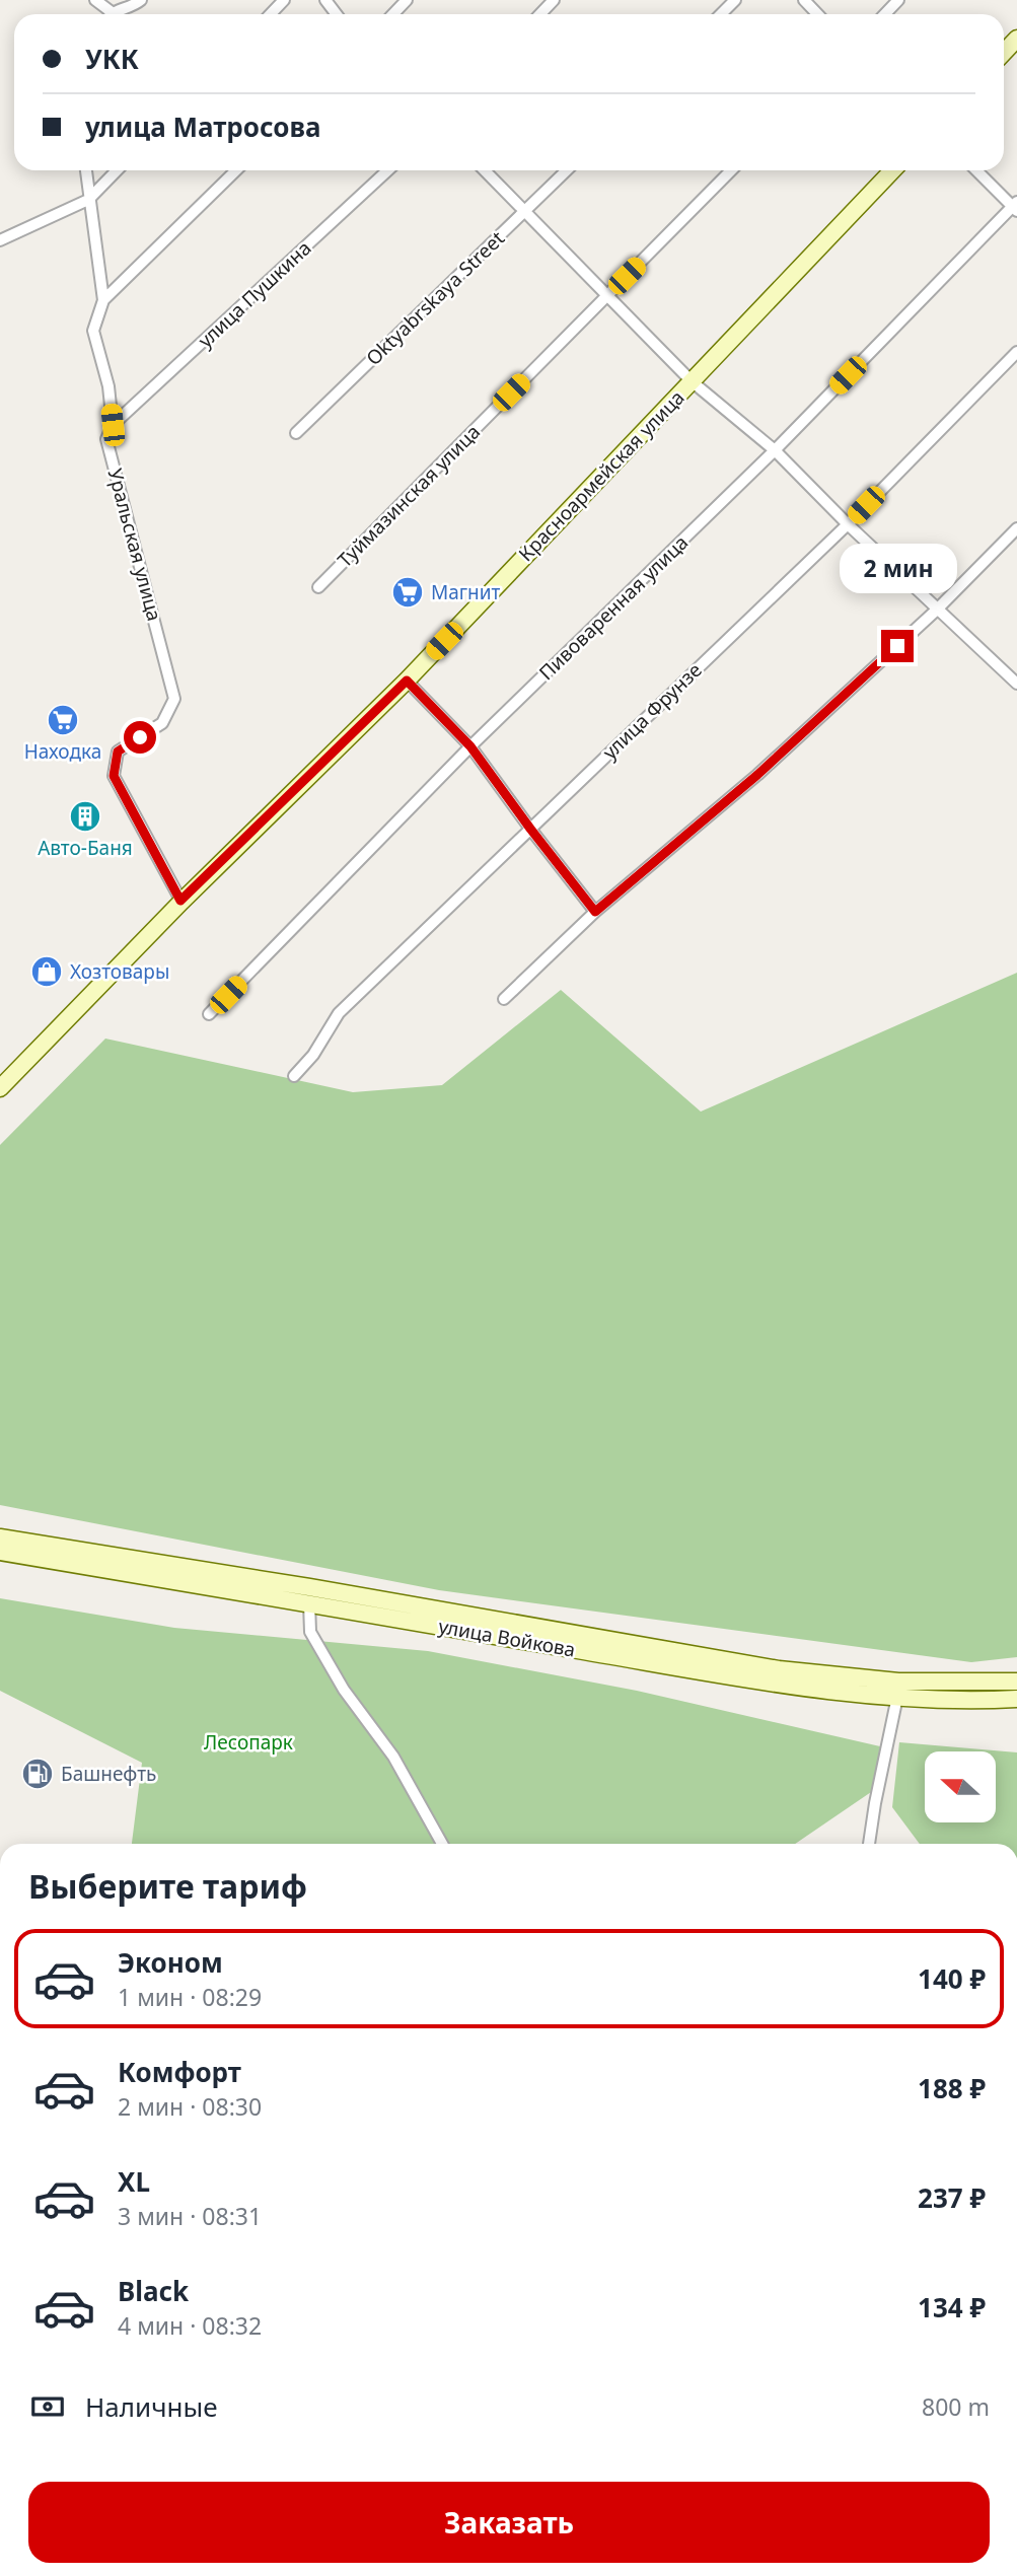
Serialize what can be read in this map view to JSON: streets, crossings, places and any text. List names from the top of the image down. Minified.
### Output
{"streets":{"main road":["Красноармейская улица","улица Войкова"],"street":["улица Пушкина","Oktyabrskaya Street","Туймазинская улица","Уральская улица","Пивоваренная улица","улица Фрунзе"]},"crossings":[["улица Пушкина","Уральская улица"],["Красноармейская улица","Уральская улица"]],"parks":["Лесопарк"],"places":{"supermarket":["Магнит","Находка"],"building":["Авто-Баня"],"shop":["Хозтовары"],"fuel station":["Башнефть"]},"north":"left","page":{"banner":["УКК","улица Матросова"],"bubble":"2 мин","heading":"Выберите тариф","list":[{"name":"Эконом","note":"1 мин · 08:29","value":"140 ₽"},{"name":"Комфорт","note":"2 мин · 08:30","value":"188 ₽"},{"name":"XL","note":"3 мин · 08:31","value":"237 ₽"},{"name":"Black","note":"4 мин · 08:32","value":"134 ₽"}],"pay":["Наличные","800 m"],"buttons":"Заказать"}}
